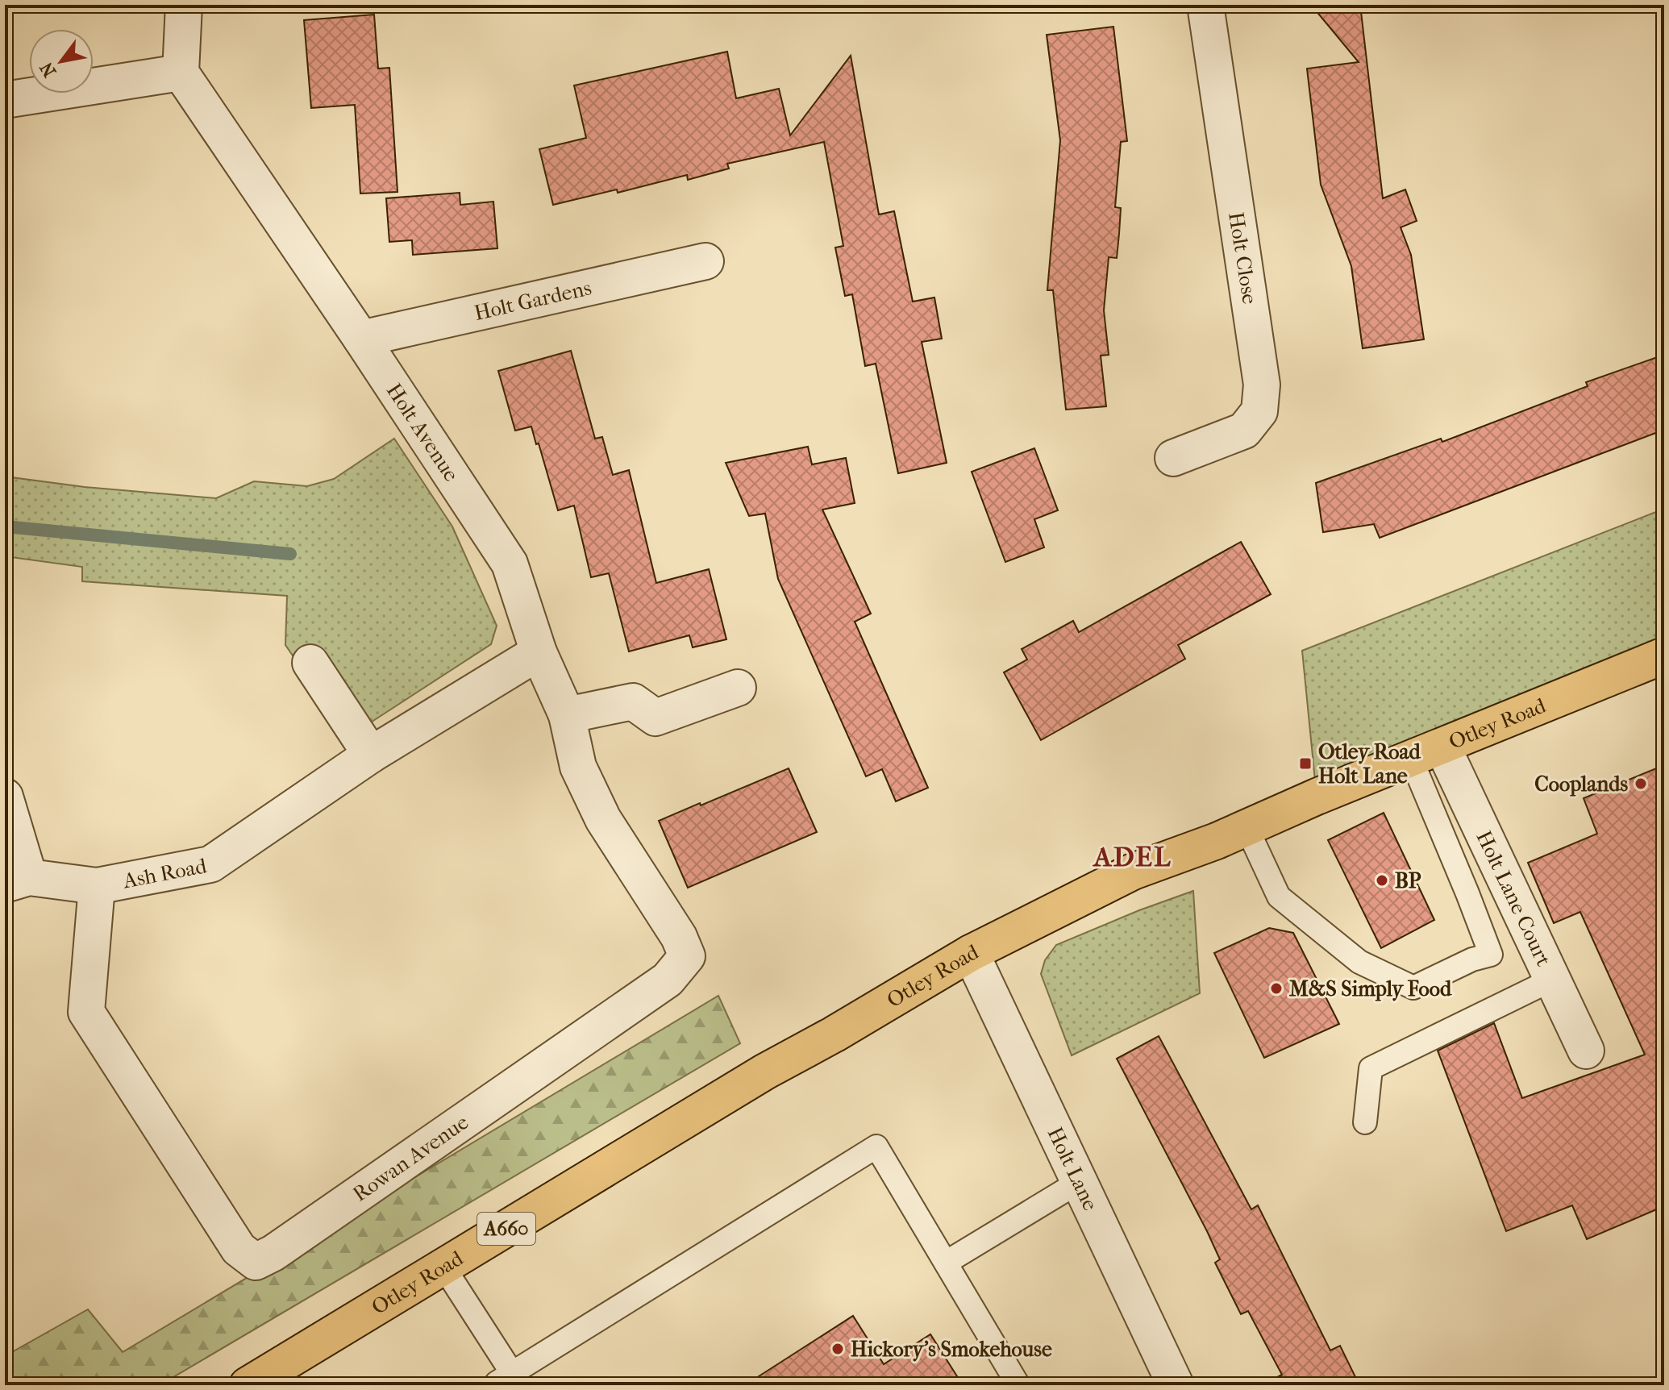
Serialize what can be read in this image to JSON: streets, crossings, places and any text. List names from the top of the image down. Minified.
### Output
{"streets":{"highway":["Otley Road","A660"],"street":["Holt Close","Holt Gardens","Holt Avenue","Ash Road","Holt Lane Court","Rowan Avenue","Holt Lane"]},"crossings":[["Holt Gardens","Holt Avenue"],["Holt Avenue","Ash Road"],["Holt Avenue","Rowan Avenue"],["Otley Road","Holt Lane Court"],["Otley Road","Holt Lane"],["Ash Road","Rowan Avenue"]],"districts":["ADEL"],"places":{"transit":["Otley Road Holt Lane"],"other":["Cooplands","BP","M&S Simply Food","Hickory's Smokehouse"]},"north":"bottom left"}
